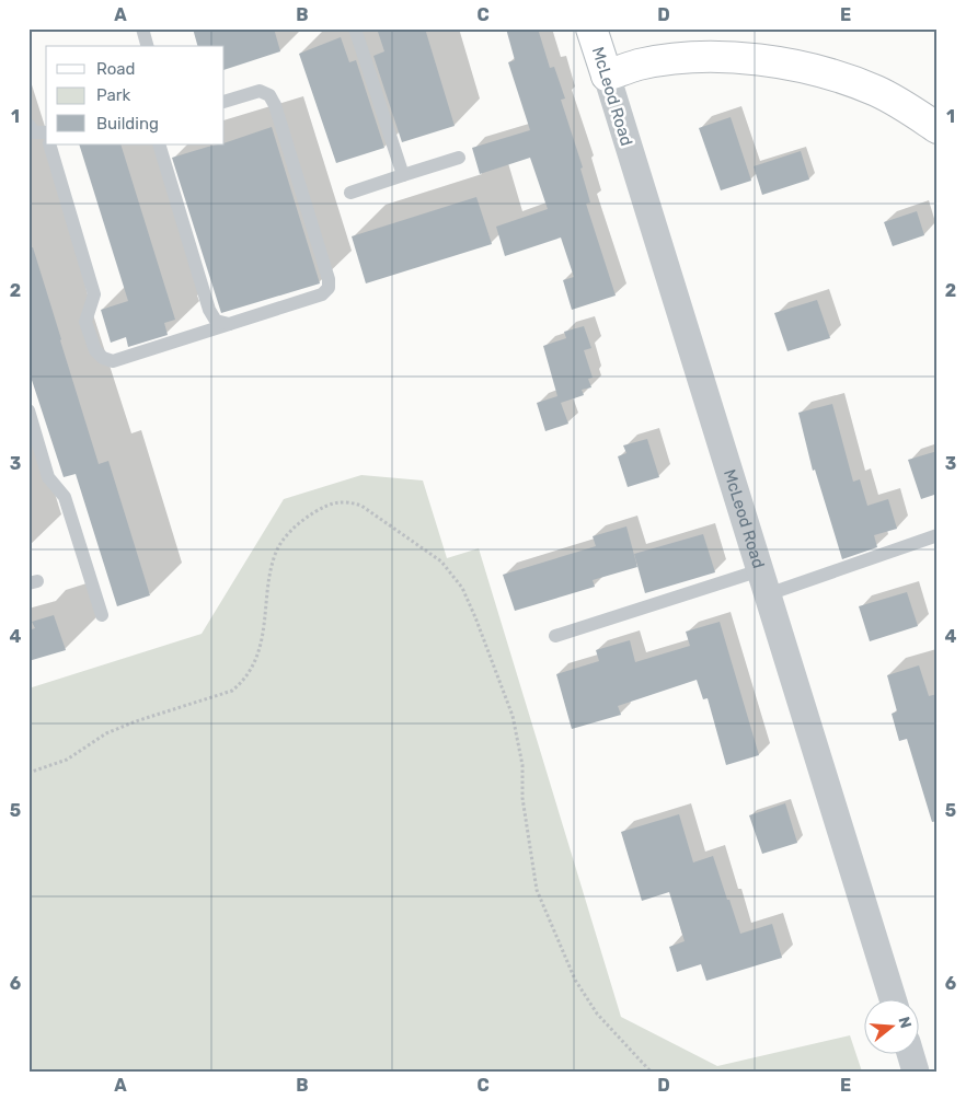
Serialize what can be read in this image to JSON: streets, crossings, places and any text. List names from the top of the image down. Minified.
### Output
{"streets":{"main road":["McLeod Road"]},"legend":["Road","Park","Building"],"north":"right","grid":{"columns":["A","B","C","D","E"],"rows":["1","2","3","4","5","6"]}}
